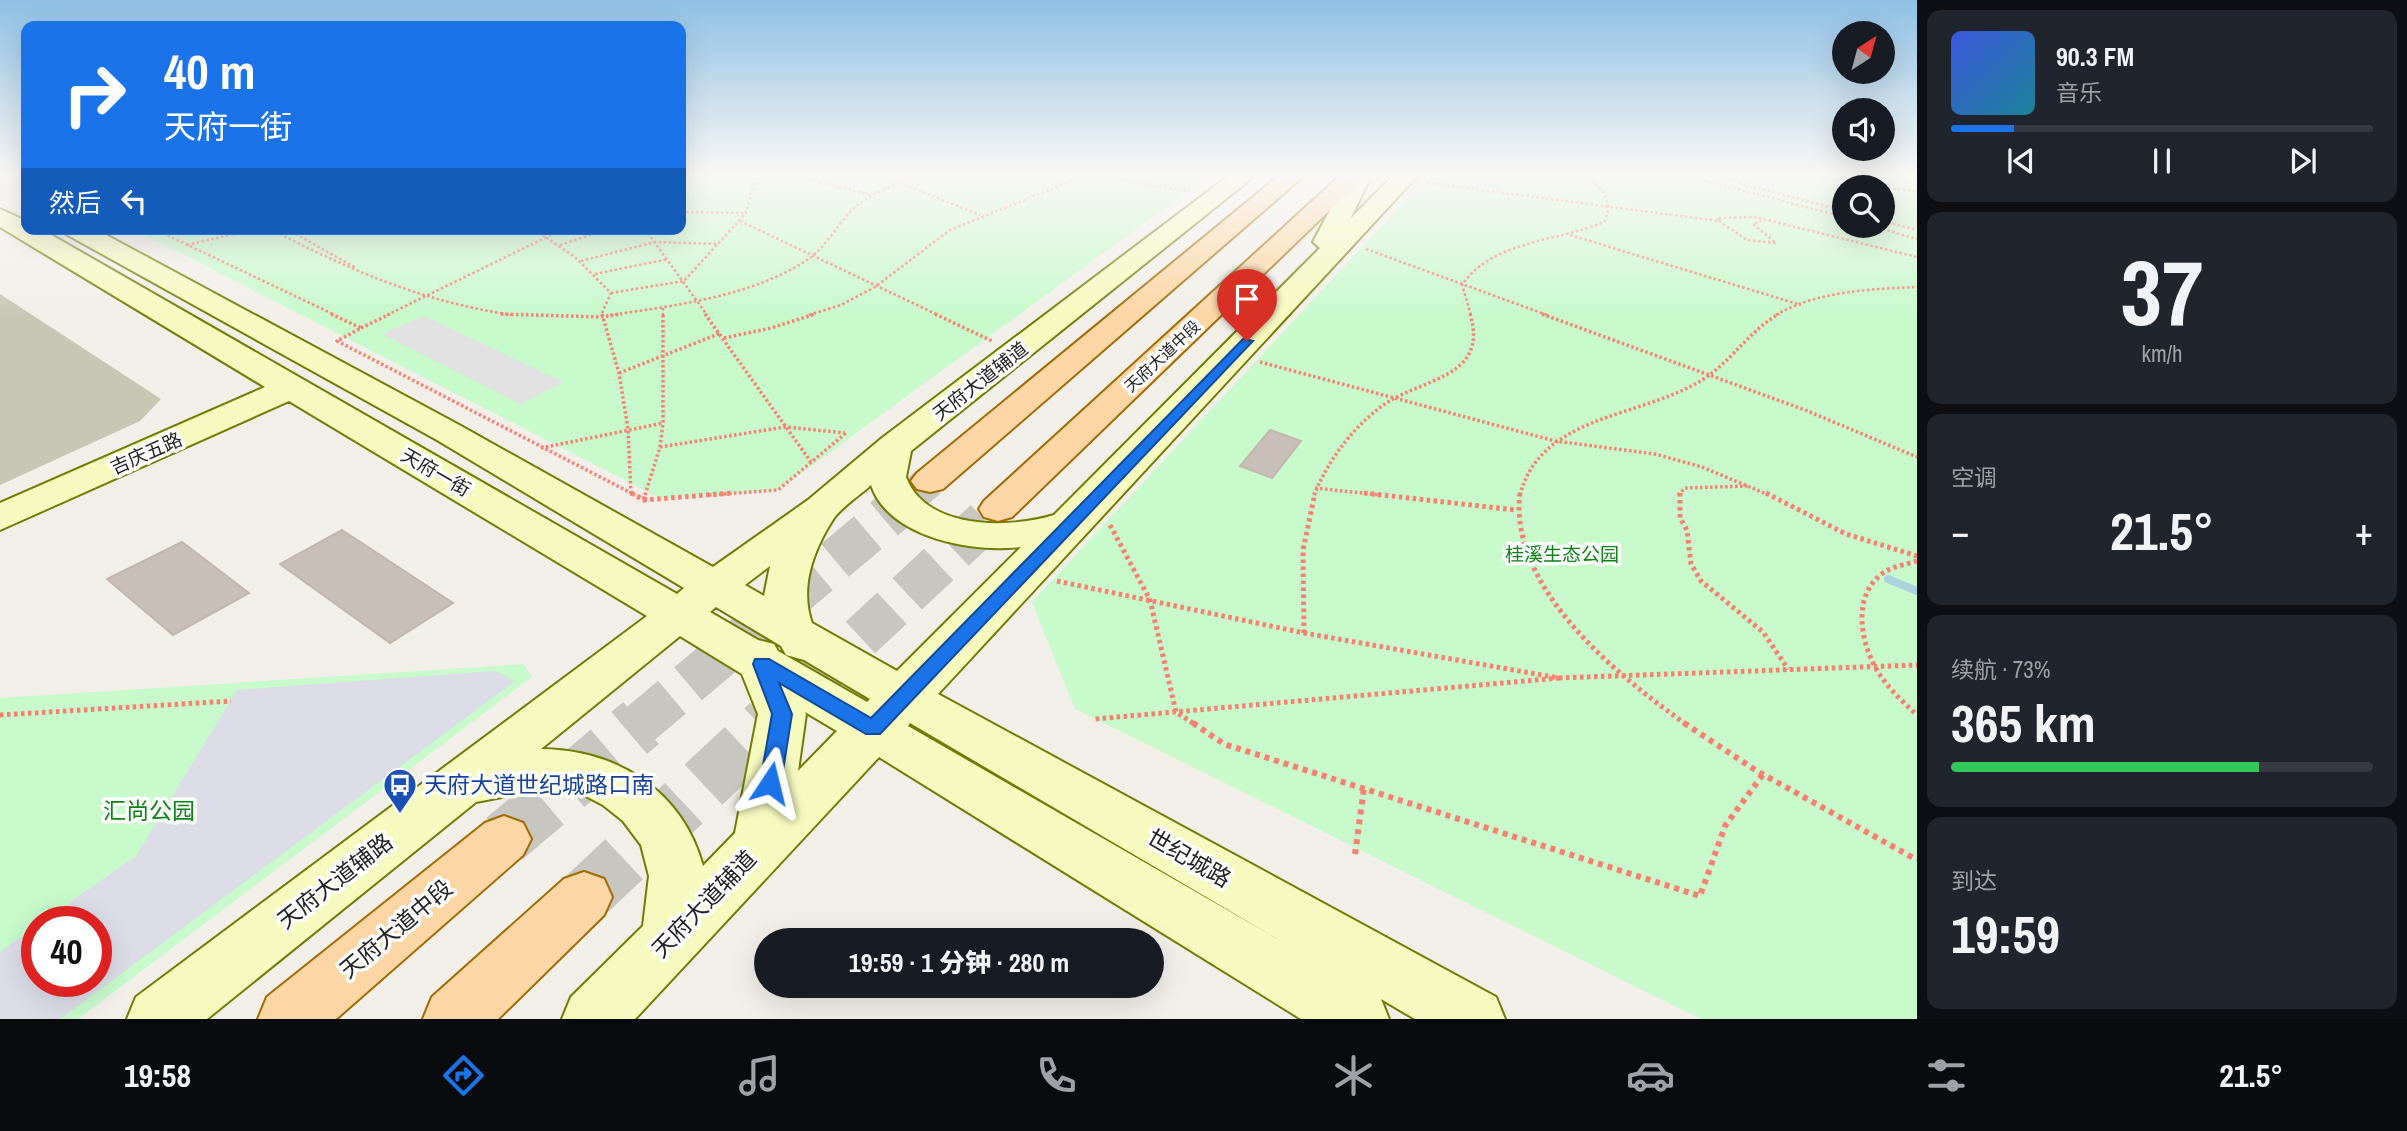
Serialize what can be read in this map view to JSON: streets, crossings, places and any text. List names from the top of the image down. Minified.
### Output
{"streets":{"main road":["天府大道中段"],"street":["天府大道辅道","吉庆五路","天府一街","世纪城路","天府大道辅路"]},"crossings":[["天府大道辅道","天府一街"],["天府大道辅道","世纪城路"],["天府大道辅道","天府大道辅路"],["吉庆五路","天府一街"],["天府一街","世纪城路"],["天府一街","天府大道辅路"]],"parks":["桂溪生态公园","汇尚公园"],"places":{"bus stop":["天府大道世纪城路口南"]},"north":"top right","page":{"turn":["40 m","天府一街"],"song":["90.3 FM","音乐"],"then":"然后","tile":[["37","km/h"],"空调",["续航 · 73%","365 km"],["到达","19:59"]],"heat":["−","21.5°","+"],"limit":"40","trip":"19:59 · 1 分钟 · 280 m","tabs":["19:58","21.5°"]}}
